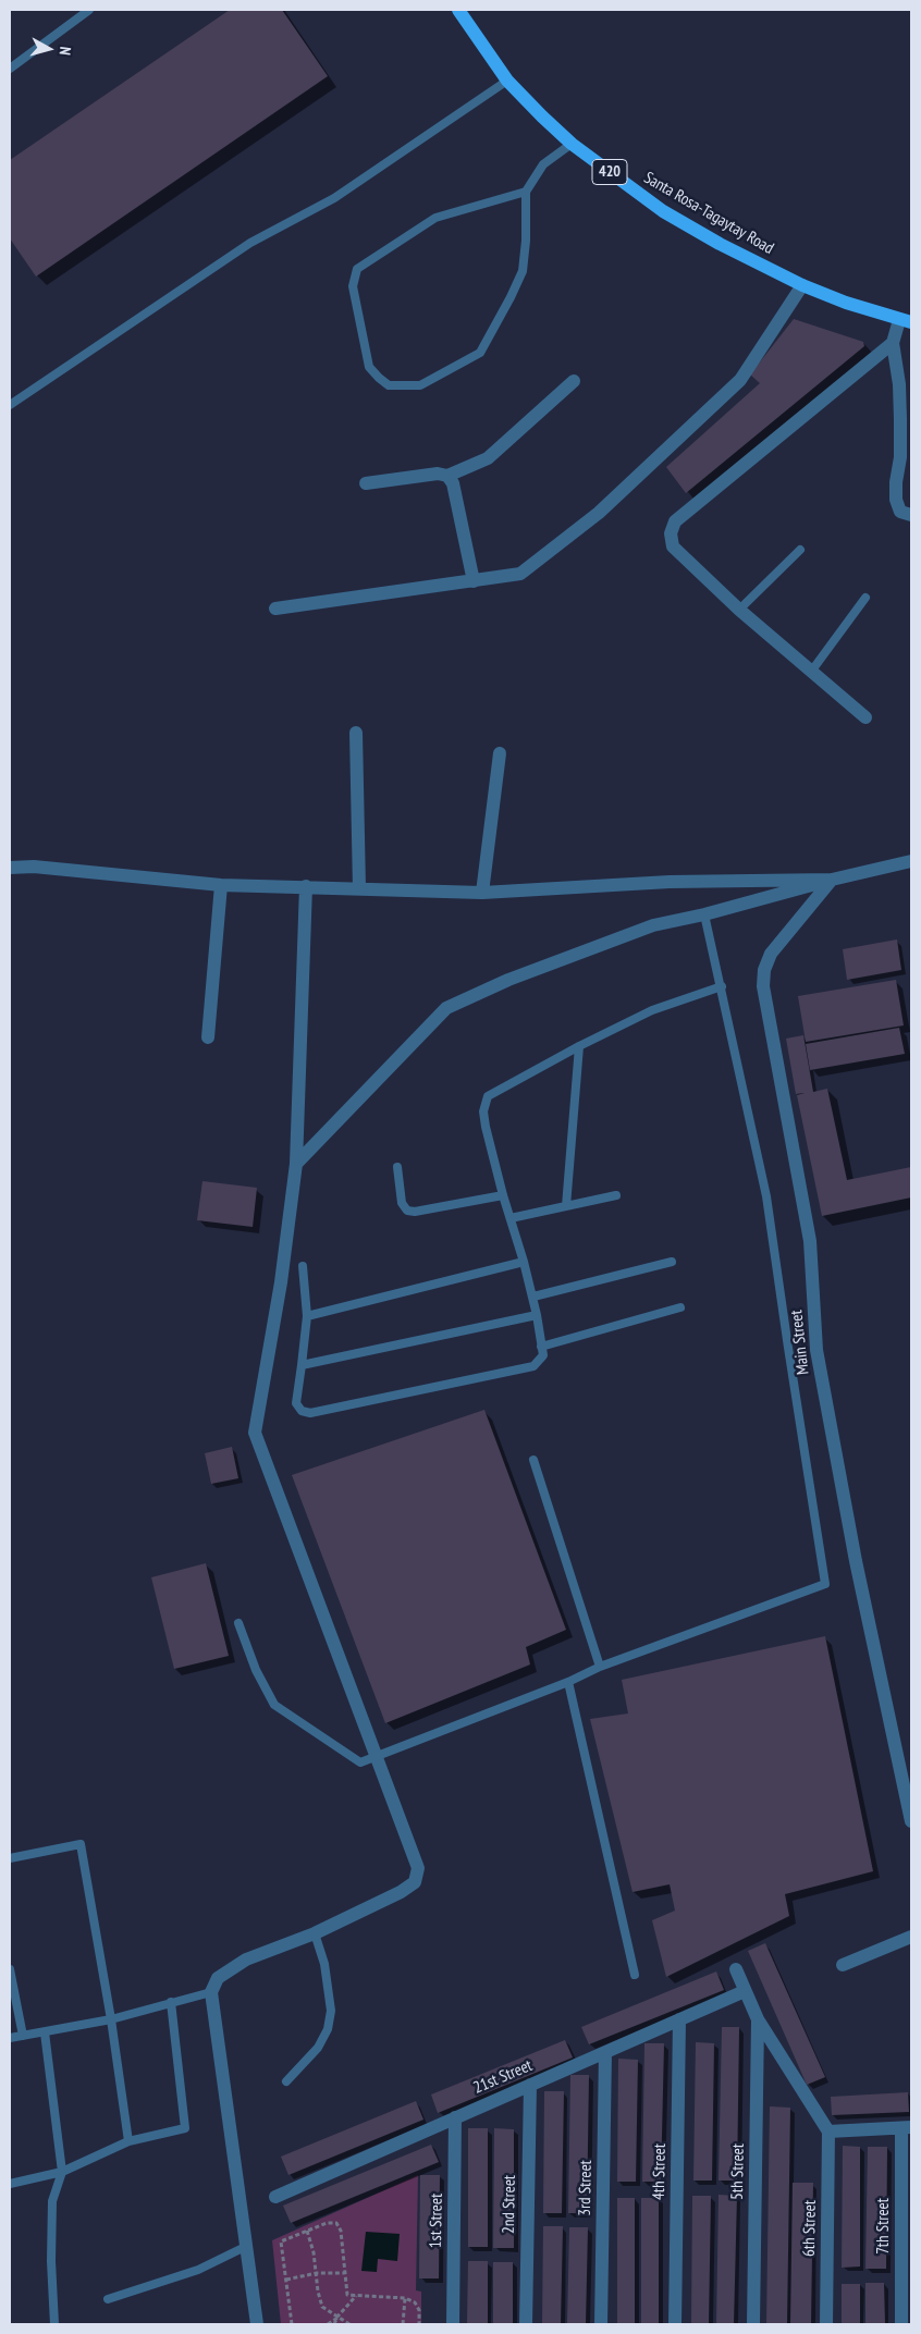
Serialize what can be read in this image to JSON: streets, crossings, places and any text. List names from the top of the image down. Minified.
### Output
{"streets":{"main road":["420","Santa Rosa-Tagaytay Road"],"street":["Main Street","21st Street","4th Street","5th Street","3rd Street","2nd Street","1st Street","7th Street","6th Street"]},"crossings":[["21st Street","4th Street"],["21st Street","3rd Street"],["21st Street","2nd Street"],["21st Street","1st Street"]],"north":"right"}
